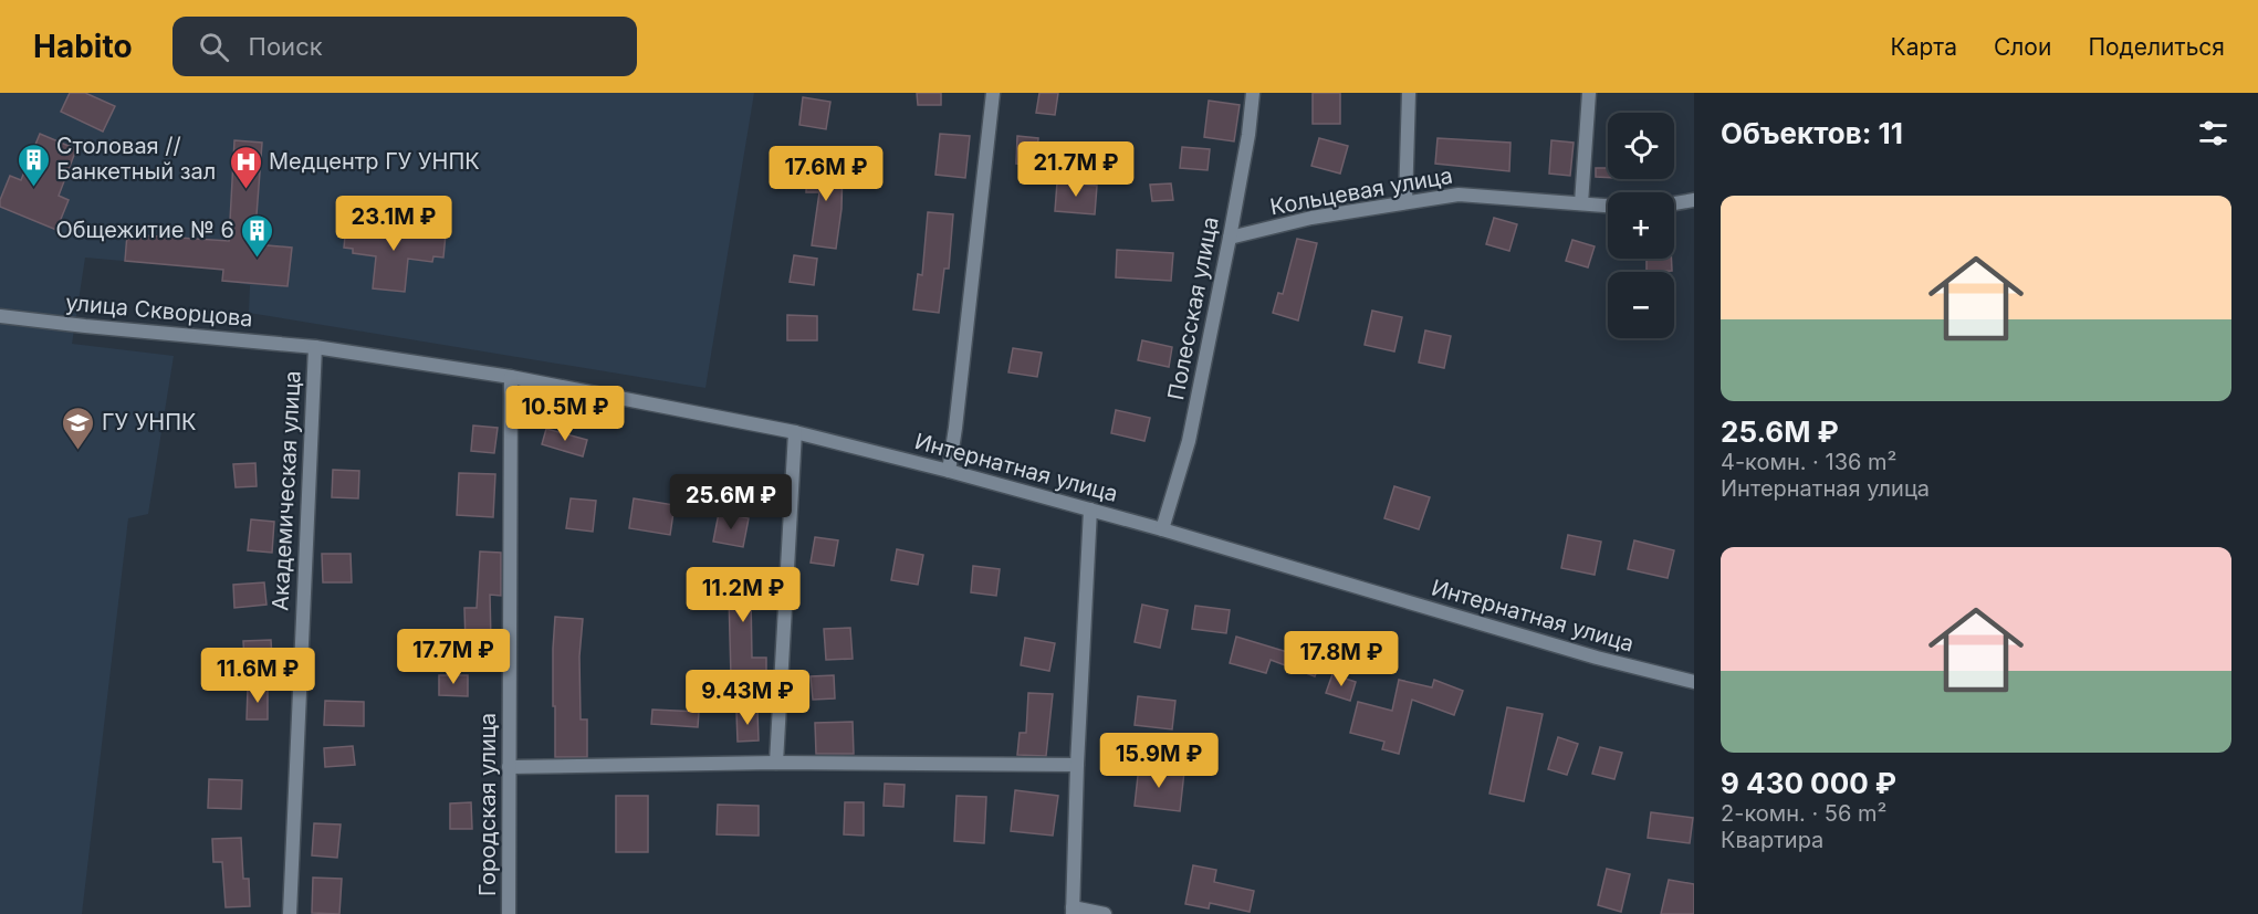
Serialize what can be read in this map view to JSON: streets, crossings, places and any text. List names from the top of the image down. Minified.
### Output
{"streets":{"street":["Кольцевая улица","Полесская улица","улица Скворцова","Интернатная улица","Академическая улица","Городская улица"]},"crossings":[["Кольцевая улица","Полесская улица"],["Полесская улица","Интернатная улица"],["улица Скворцова","Интернатная улица"],["улица Скворцова","Академическая улица"],["Интернатная улица","Академическая улица"],["Интернатная улица","Городская улица"]],"places":{"building":["Столовая // Банкетный зал","Общежитие № 6"],"hospital":["Медцентр ГУ УНПК"],"school or university":["ГУ УНПК"]},"page":{"header":"Habito","search":"Поиск","nav":["Карта","Слои","Поделиться"],"heading":"Объектов: 11","map_buttons":["+","−"],"price":["21.7M ₽","17.6M ₽","23.1M ₽","10.5M ₽","25.6M ₽","11.2M ₽","17.7M ₽","17.8M ₽","11.6M ₽","9.43M ₽","15.9M ₽"],"list":[{"name":"25.6M ₽","note":"4-комн. · 136 m² · Интернатная улица"},{"name":"9 430 000 ₽","note":"2-комн. · 56 m² · Квартира"}]}}
